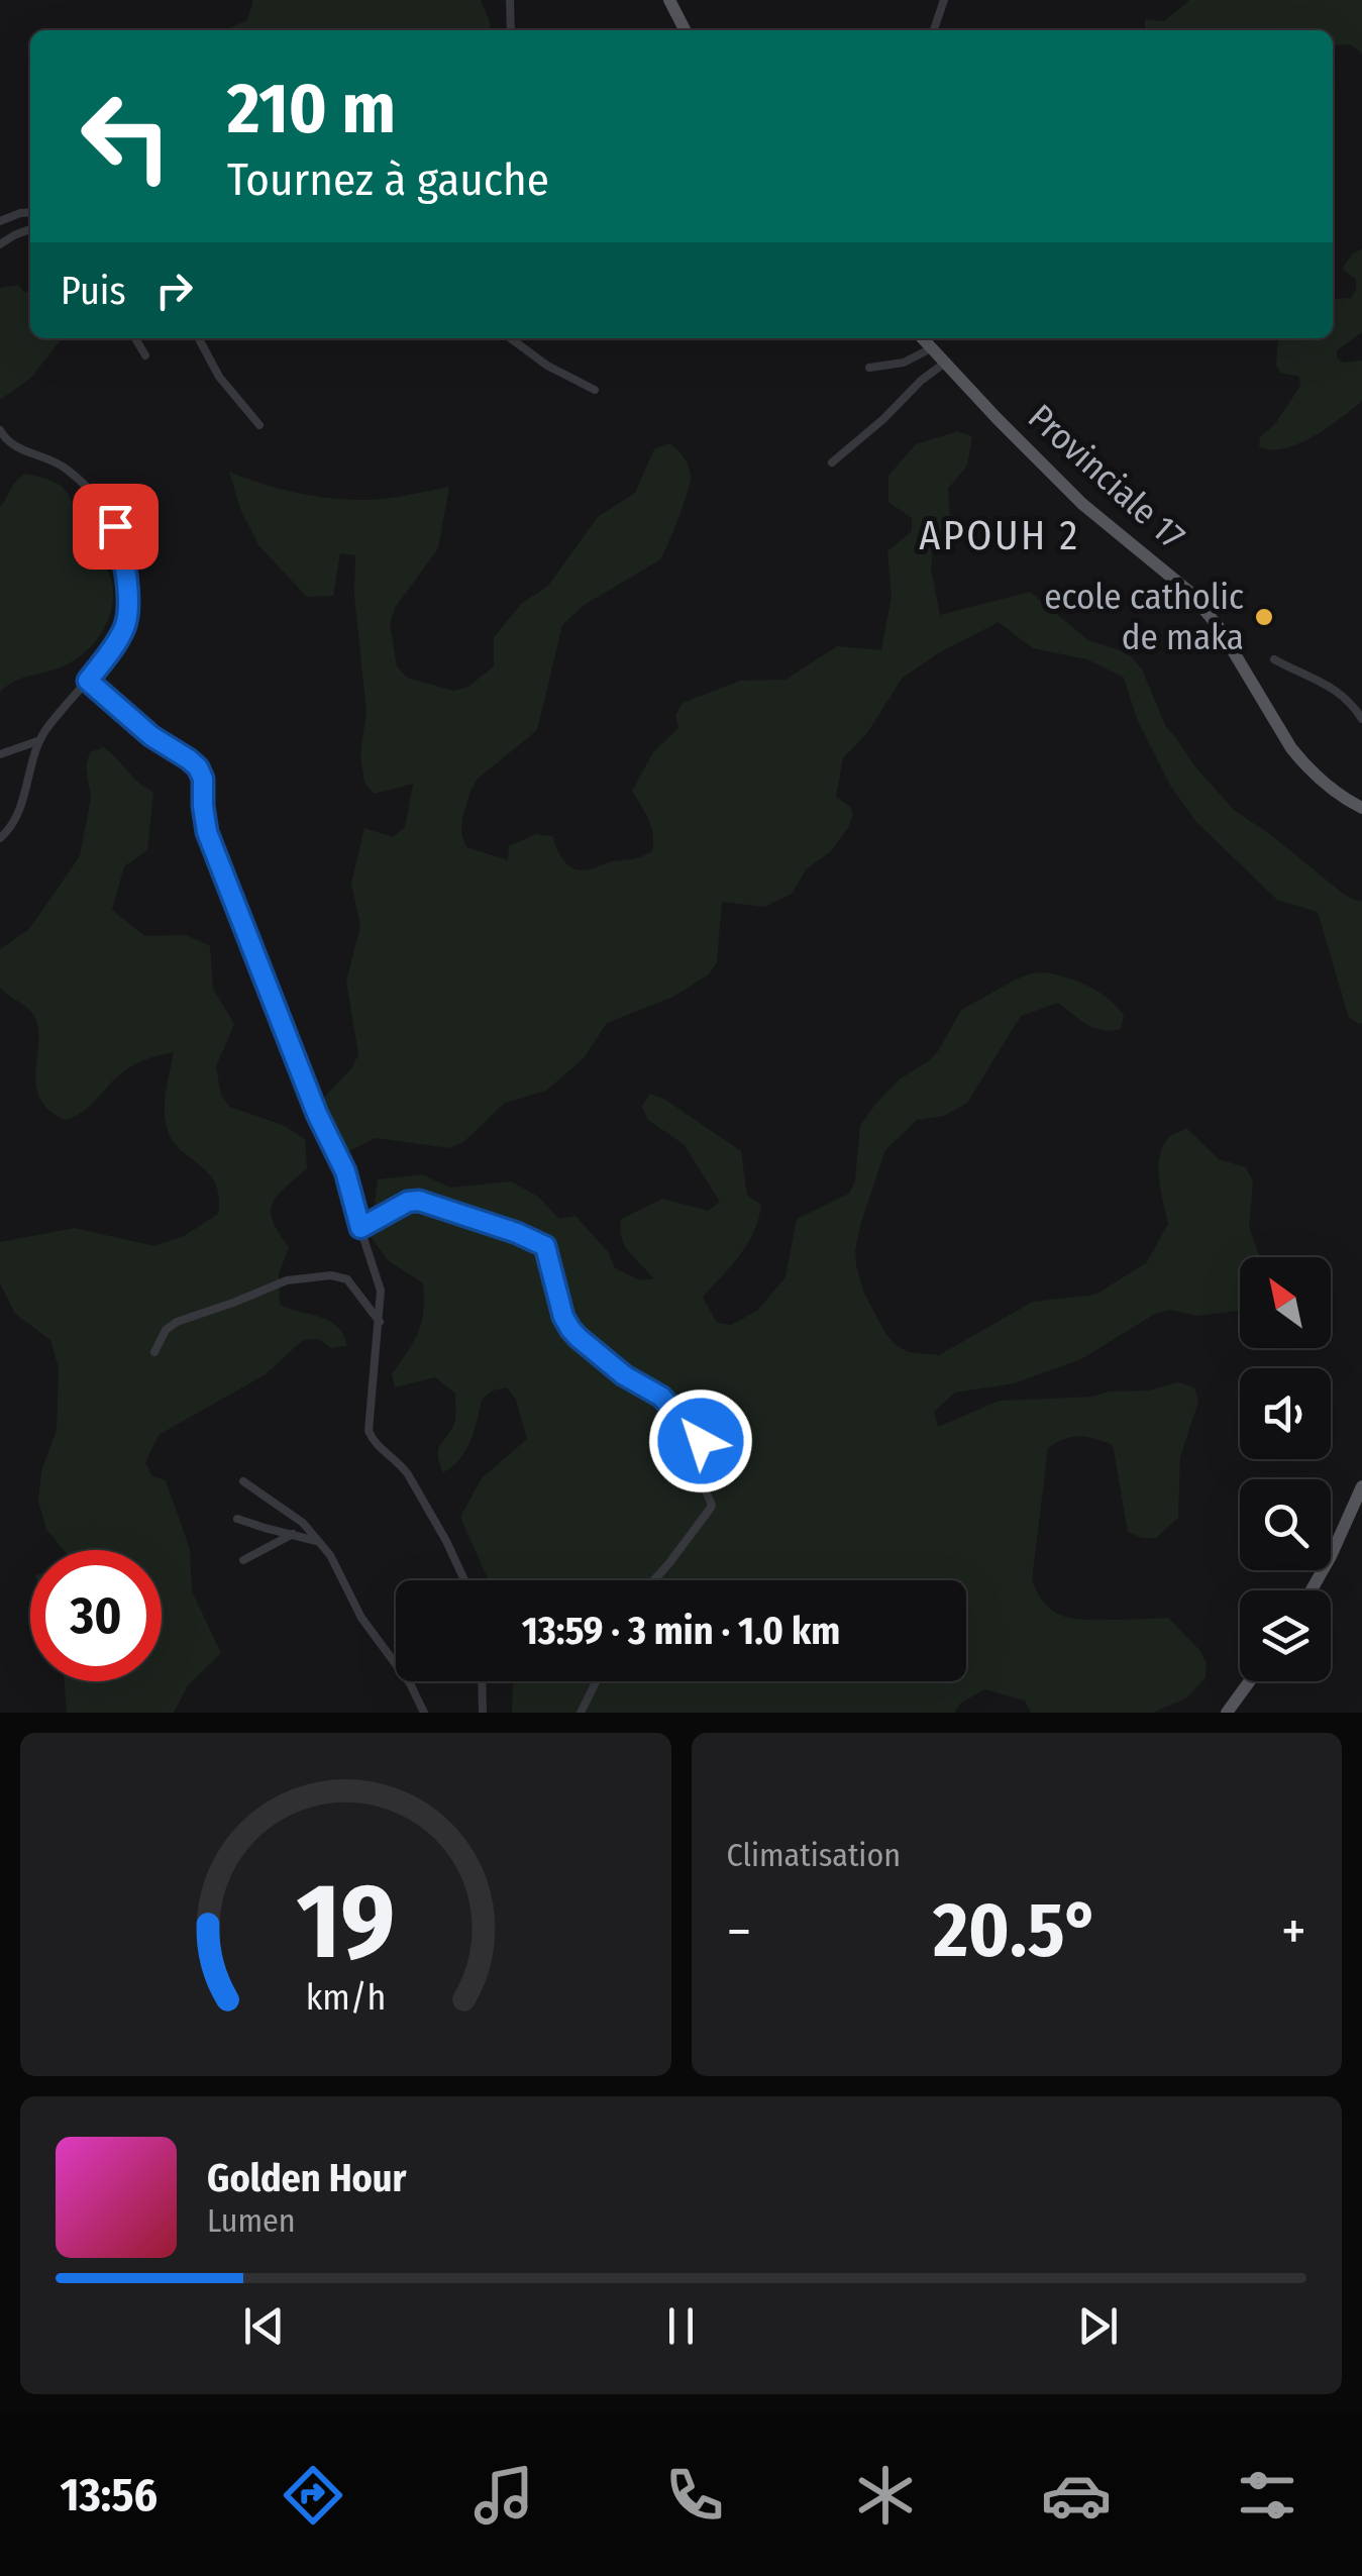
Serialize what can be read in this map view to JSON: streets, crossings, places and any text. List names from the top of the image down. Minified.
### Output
{"streets":{"main road":["Provinciale 17"]},"districts":["APOUH 2"],"places":["ecole catholic de maka"],"north":"top left","page":{"turn":["210 m","Tournez à gauche"],"then":"Puis","limit":"30","trip":"13:59 · 3 min · 1.0 km","tile":"Climatisation","heat":["−","20.5°","+"],"song":["Golden Hour","Lumen"],"tabs":"13:56","gauge":["19","km/h"]}}
